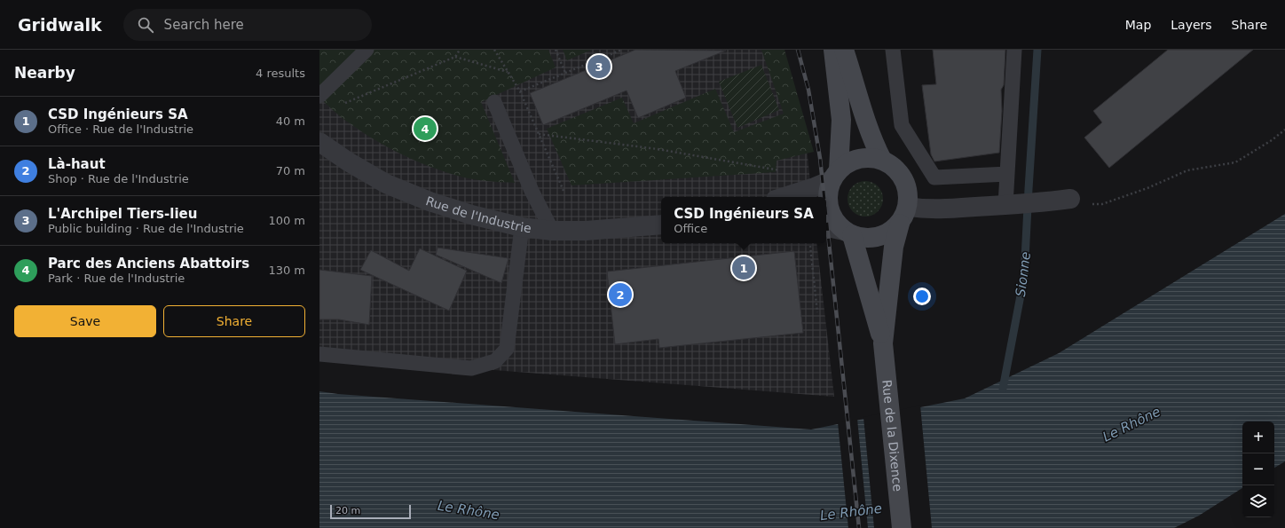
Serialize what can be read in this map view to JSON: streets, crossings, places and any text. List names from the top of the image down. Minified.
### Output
{"streets":{"main road":["Rue de la Dixence"],"street":["Rue de l'Industrie"]},"water":["Sionne","Le Rhône"],"scale_bar":"20 m","page":{"header":"Gridwalk","search":"Search here","nav":["Map","Layers","Share"],"heading":["Nearby","4 results"],"pins":["3","4","1","2"],"list":[{"mark":"1","name":"CSD Ingénieurs SA","note":"Office · Rue de l'Industrie","value":"40 m"},{"mark":"2","name":"Là-haut","note":"Shop · Rue de l'Industrie","value":"70 m"},{"mark":"3","name":"L'Archipel Tiers-lieu","note":"Public building · Rue de l'Industrie","value":"100 m"},{"mark":"4","name":"Parc des Anciens Abattoirs","note":"Park · Rue de l'Industrie","value":"130 m"}],"popup":["CSD Ingénieurs SA","Office"],"buttons":["Save","Share"],"map_buttons":["+","−"],"scale":"20 m"}}
